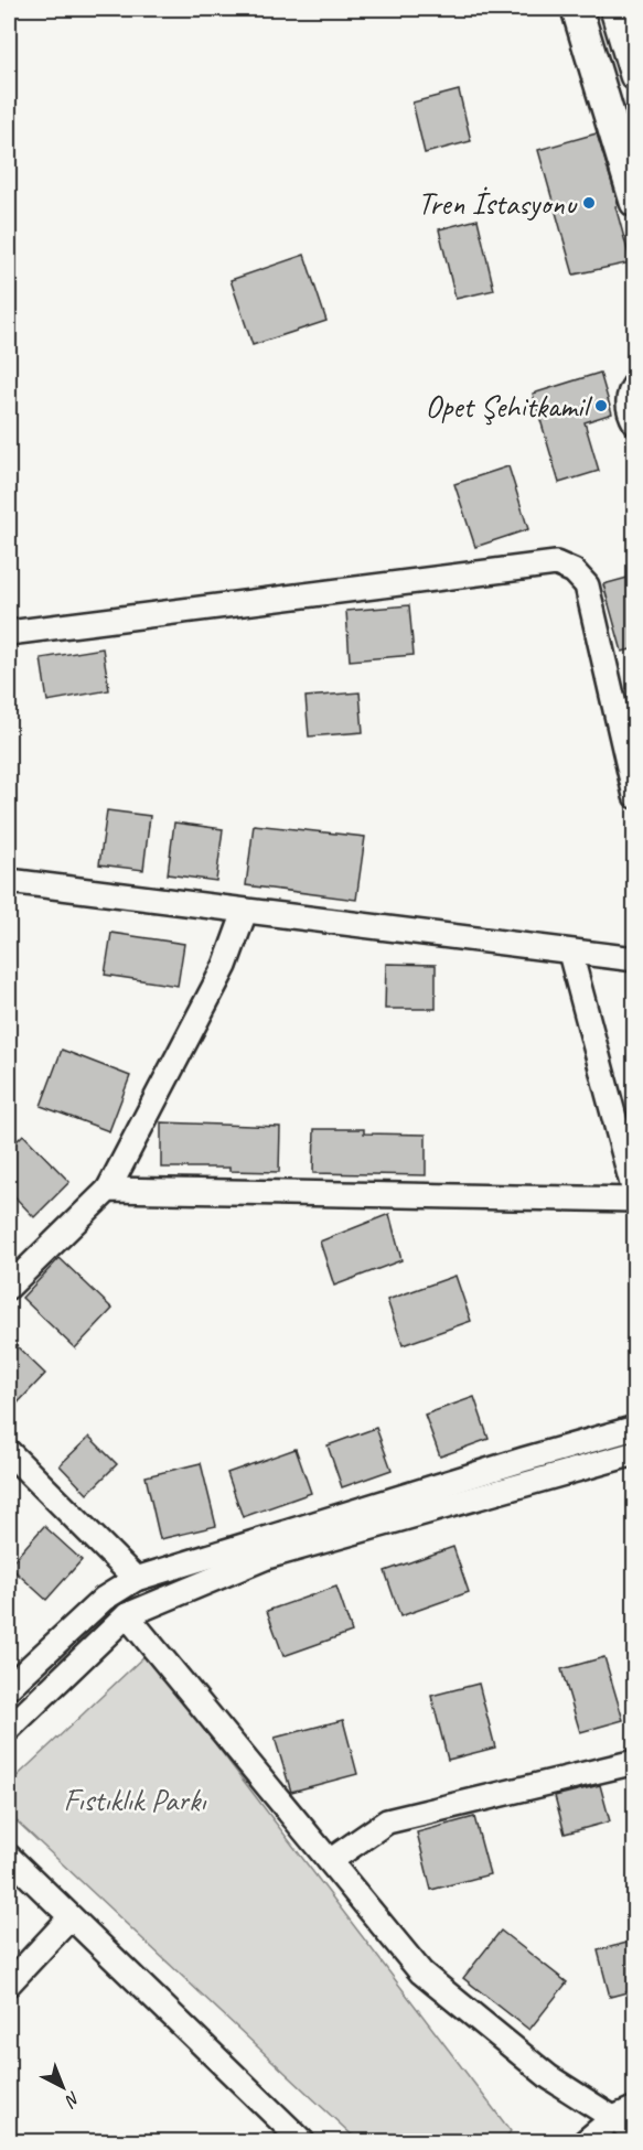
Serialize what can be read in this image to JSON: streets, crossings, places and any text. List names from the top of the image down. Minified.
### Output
{"parks":["Fıstıklık Parkı"],"places":["Tren İstasyonu","Opet Şehitkamil"],"north":"bottom right"}
